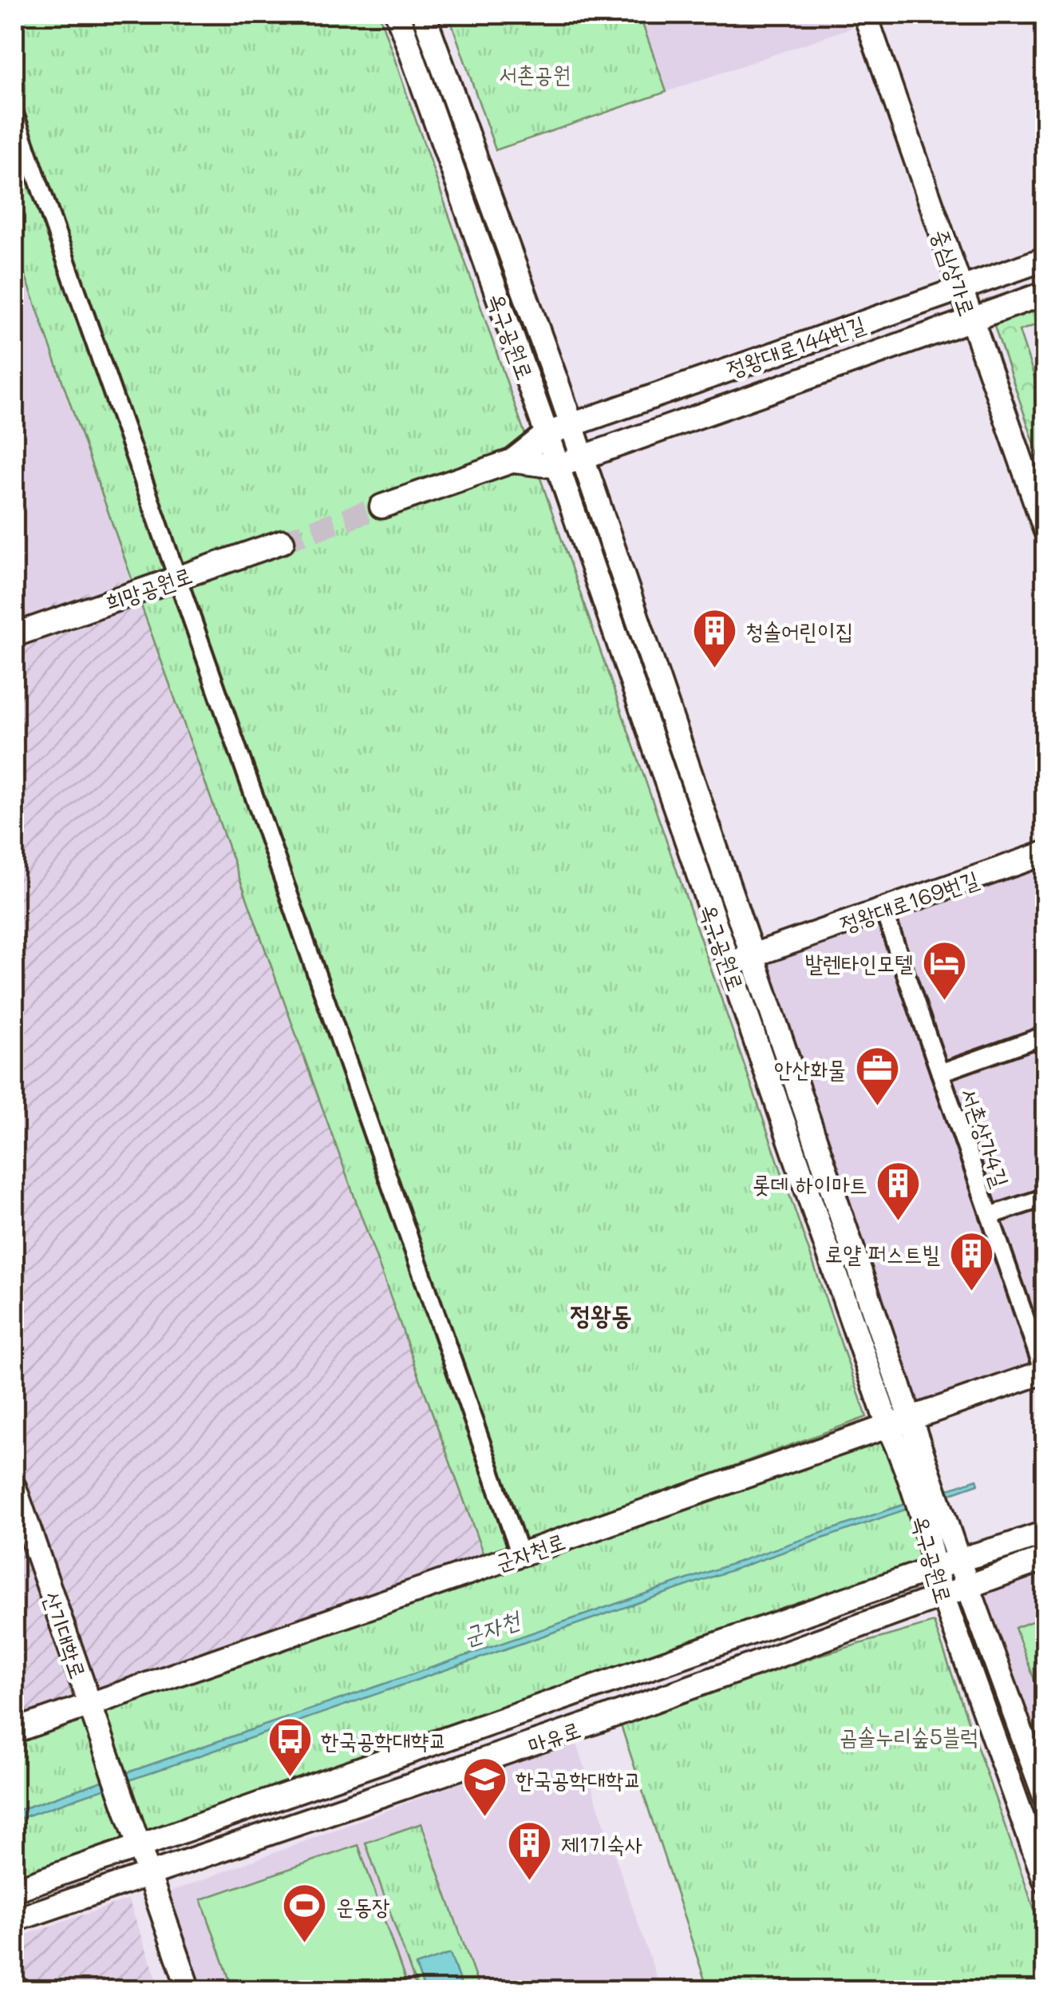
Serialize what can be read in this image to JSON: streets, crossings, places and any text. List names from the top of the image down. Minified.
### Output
{"streets":{"street":["중심상가로","옥구공원로","정왕대로144번길","희망공원로","정왕대로169번길","서촌상가4길","군자천로","산기대학로","마유로"]},"crossings":[["중심상가로","정왕대로144번길"],["옥구공원로","정왕대로144번길"],["옥구공원로","정왕대로169번길"],["옥구공원로","군자천로"],["옥구공원로","마유로"],["정왕대로169번길","서촌상가4길"],["서촌상가4길","군자천로"],["군자천로","산기대학로"],["산기대학로","마유로"]],"districts":["정왕동"],"water":["군자천"],"parks":["서촌공원","곰솔누리숲5블럭"],"places":{"building":["청솔어린이집","롯데 하이마트","로얄 퍼스트빌","제1기숙사"],"hotel":["발렌타인모텔"],"office":["안산화물"],"bus stop":["한국공학대햑교"],"school or university":["한국공학대학교"],"sports":["운동장"]}}
